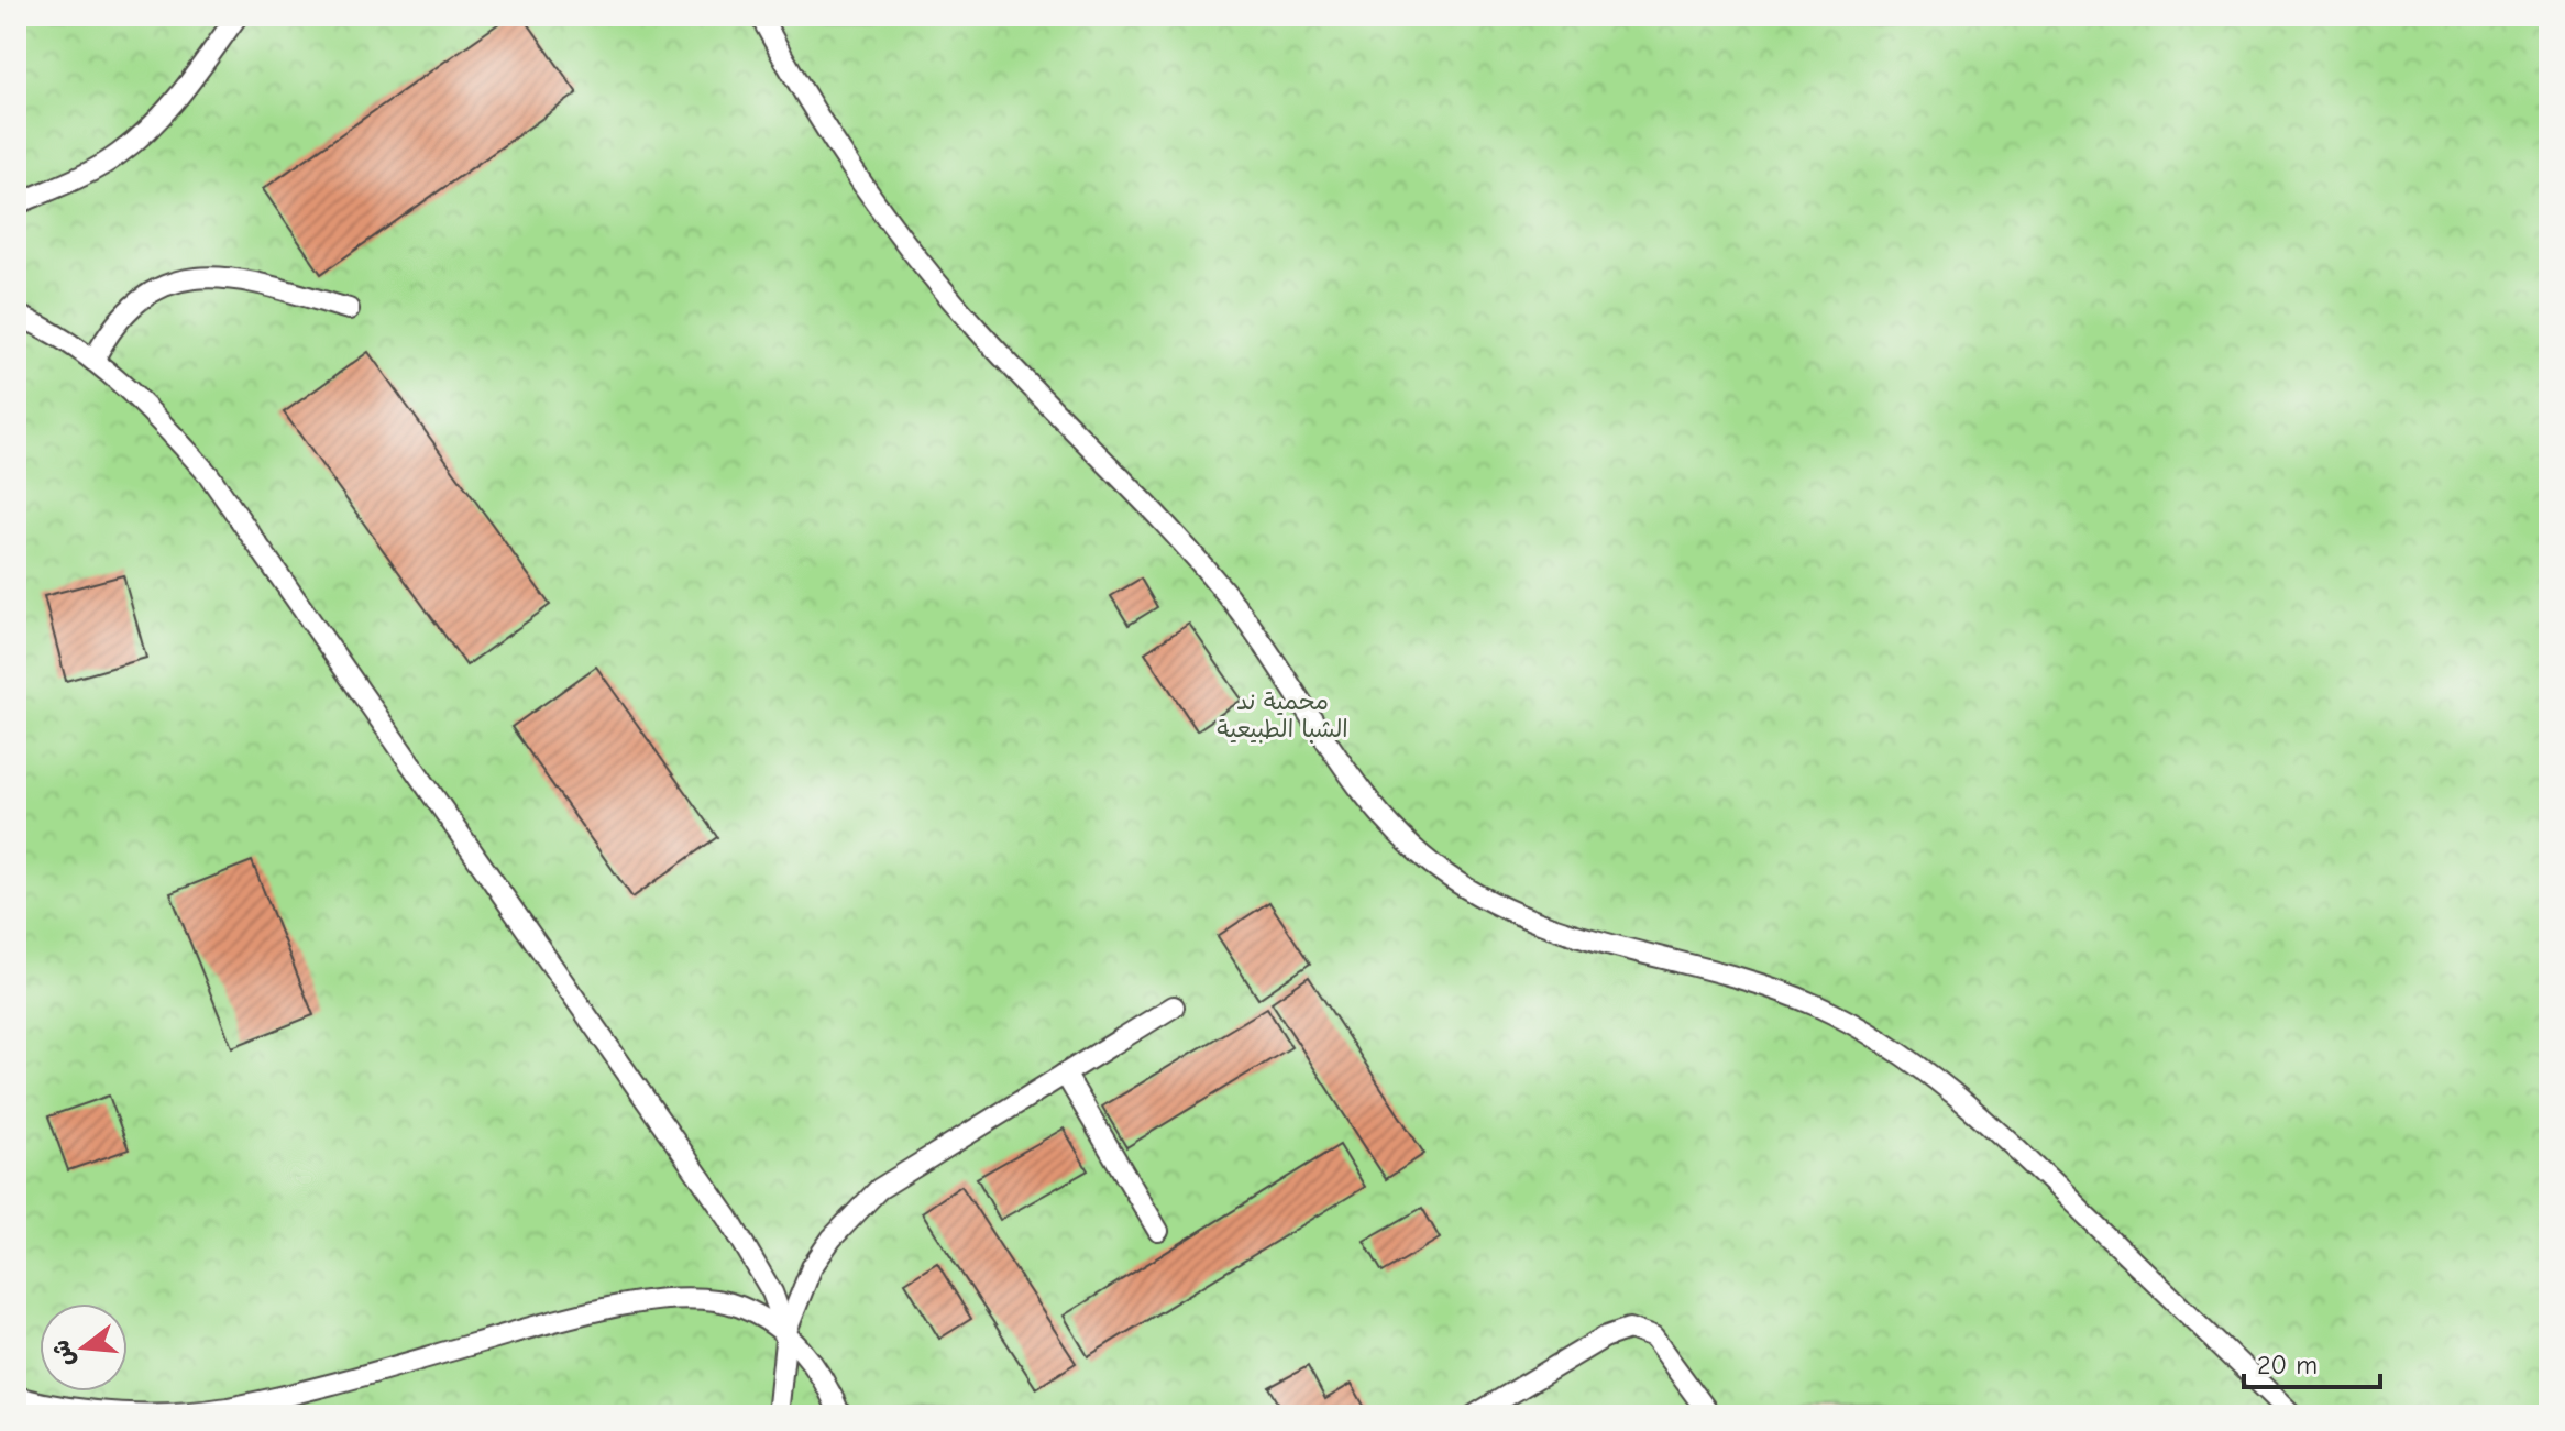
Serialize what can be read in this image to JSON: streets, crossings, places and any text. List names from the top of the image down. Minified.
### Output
{"parks":["محمية ند الشبا الطبيعية"],"scale_bar":"20 m","north":"left"}
